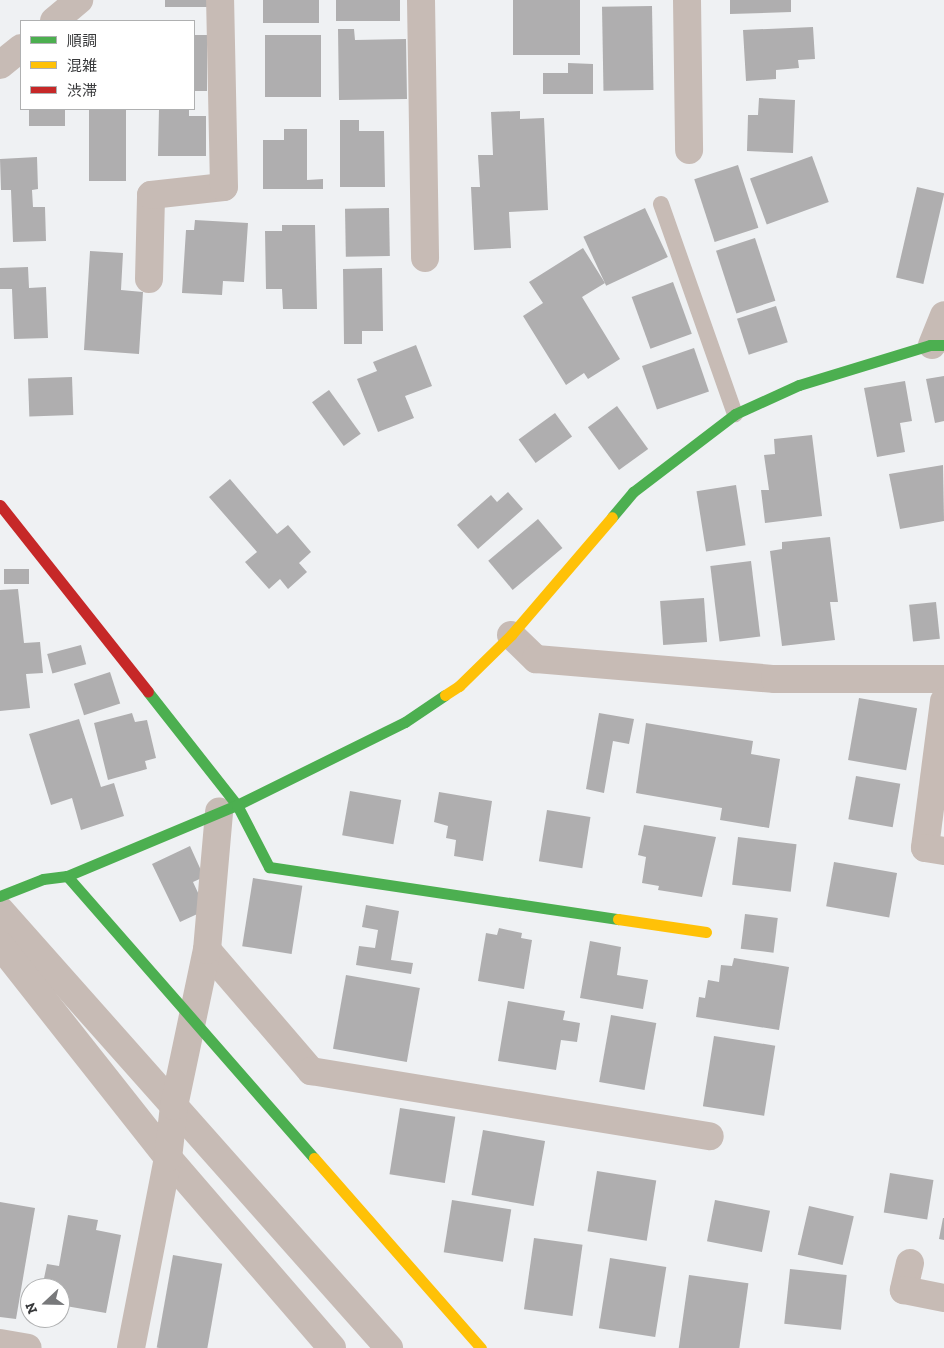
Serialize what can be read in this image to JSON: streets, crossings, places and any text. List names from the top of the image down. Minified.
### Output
{"legend":["順調","混雑","渋滞"],"north":"left"}
